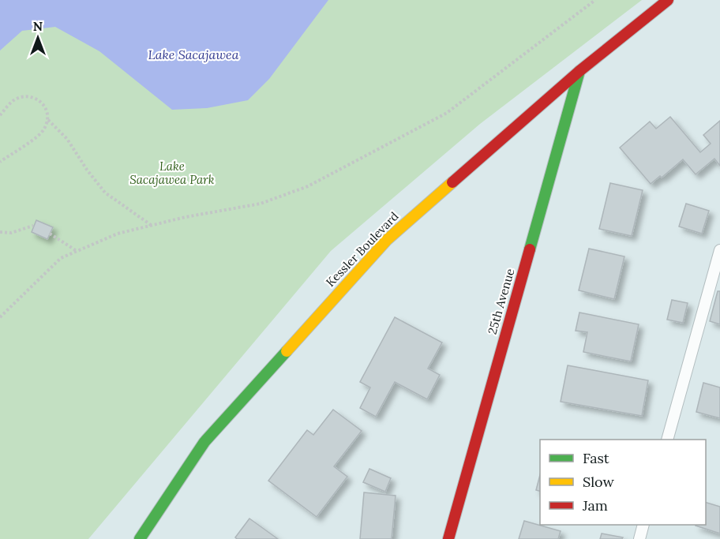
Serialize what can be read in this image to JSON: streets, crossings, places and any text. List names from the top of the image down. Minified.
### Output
{"streets":{"street":["Kessler Boulevard","25th Avenue"]},"crossings":[["Kessler Boulevard","25th Avenue"]],"water":["Lake Sacajawea"],"parks":["Lake Sacajawea Park"],"legend":["Fast","Slow","Jam"],"north":"top"}
